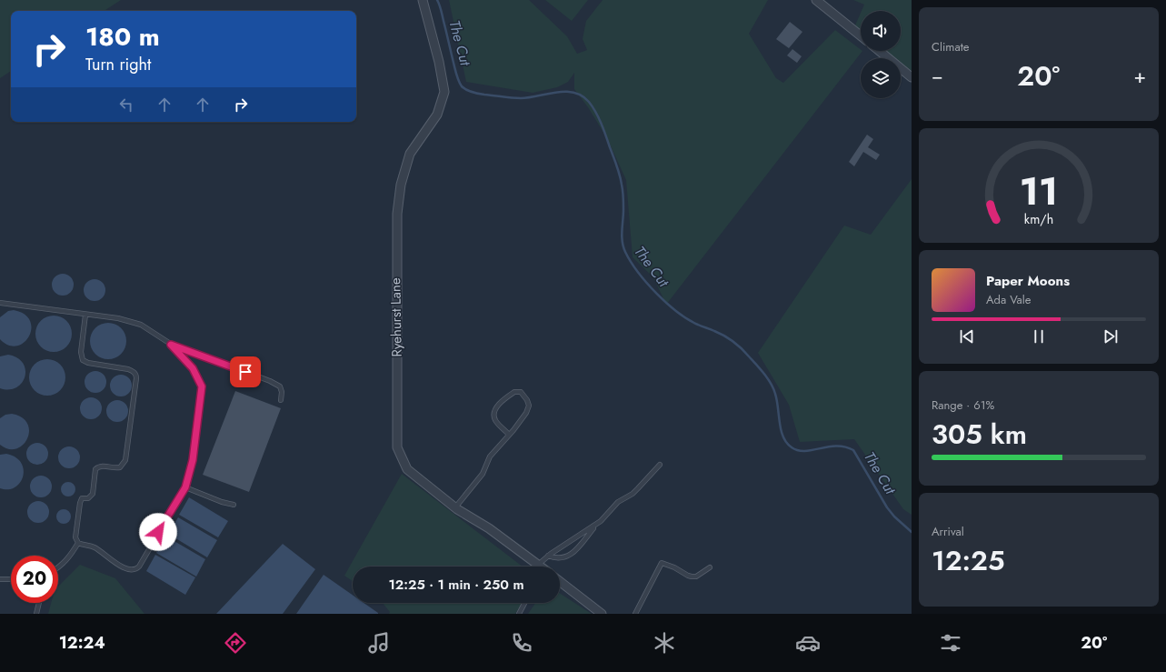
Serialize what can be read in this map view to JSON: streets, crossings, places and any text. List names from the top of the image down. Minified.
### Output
{"streets":{"street":["Ryehurst Lane"]},"water":["The Cut"],"page":{"tile":["Climate",["Range · 61%","305 km"],["Arrival","12:25"]],"turn":["180 m","Turn right"],"heat":["−","20°","+"],"song":["Paper Moons","Ada Vale"],"limit":"20","trip":"12:25 · 1 min · 250 m","tabs":["12:24","20°"],"gauge":["11","km/h"]}}
